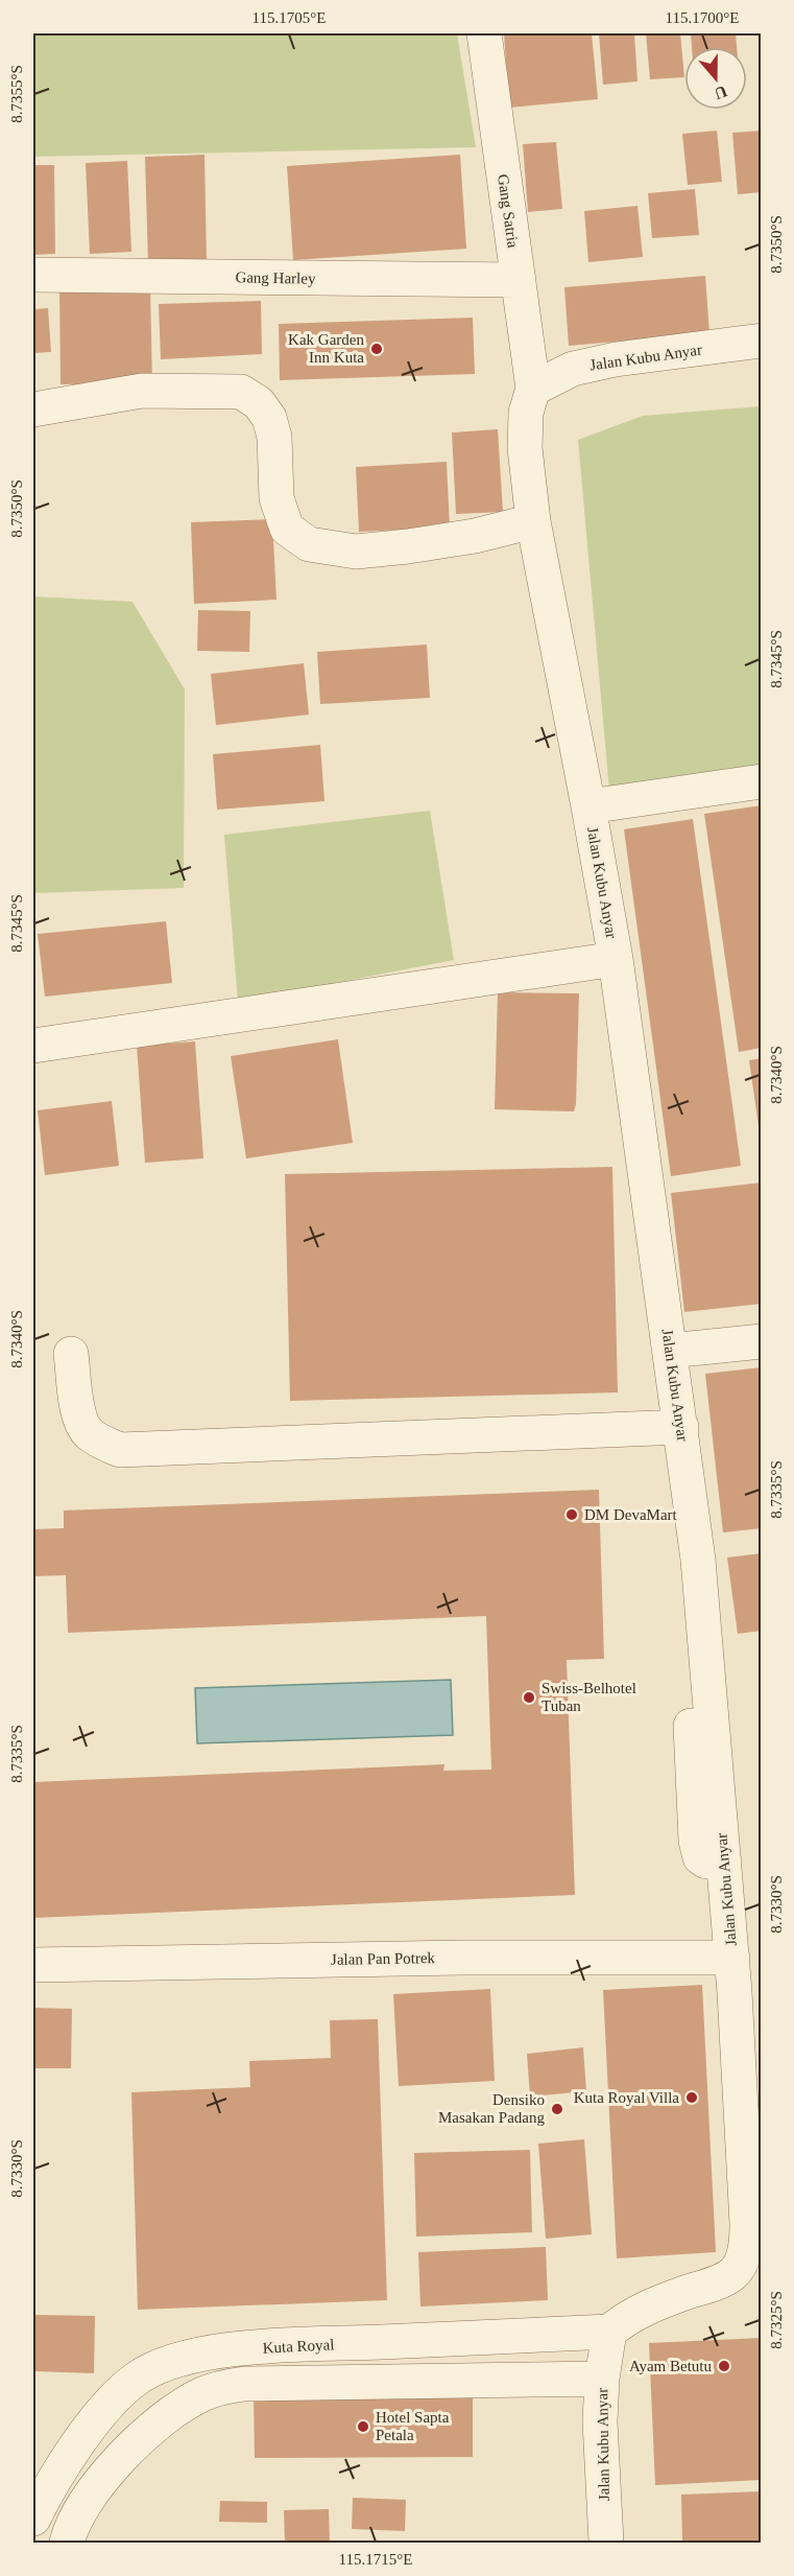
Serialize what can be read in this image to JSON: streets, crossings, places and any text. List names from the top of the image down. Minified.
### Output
{"streets":{"street":["Gang Satria","Gang Harley","Jalan Kubu Anyar","Jalan Pan Potrek","Kuta Royal"]},"crossings":[["Gang Satria","Gang Harley"],["Gang Satria","Jalan Kubu Anyar"],["Jalan Kubu Anyar","Jalan Pan Potrek"],["Jalan Kubu Anyar","Kuta Royal"]],"places":["Kak Garden Inn Kuta","DM DevaMart","Swiss-Belhotel Tuban","Kuta Royal Villa","Densiko Masakan Padang","Ayam Betutu","Hotel Sapta Petala"],"north":"bottom","coordinates":["115.1705°E","115.1700°E","8.7355°S","8.7350°S","8.7345°S","8.7340°S","8.7335°S","8.7330°S","8.7325°S","115.1715°E"]}
